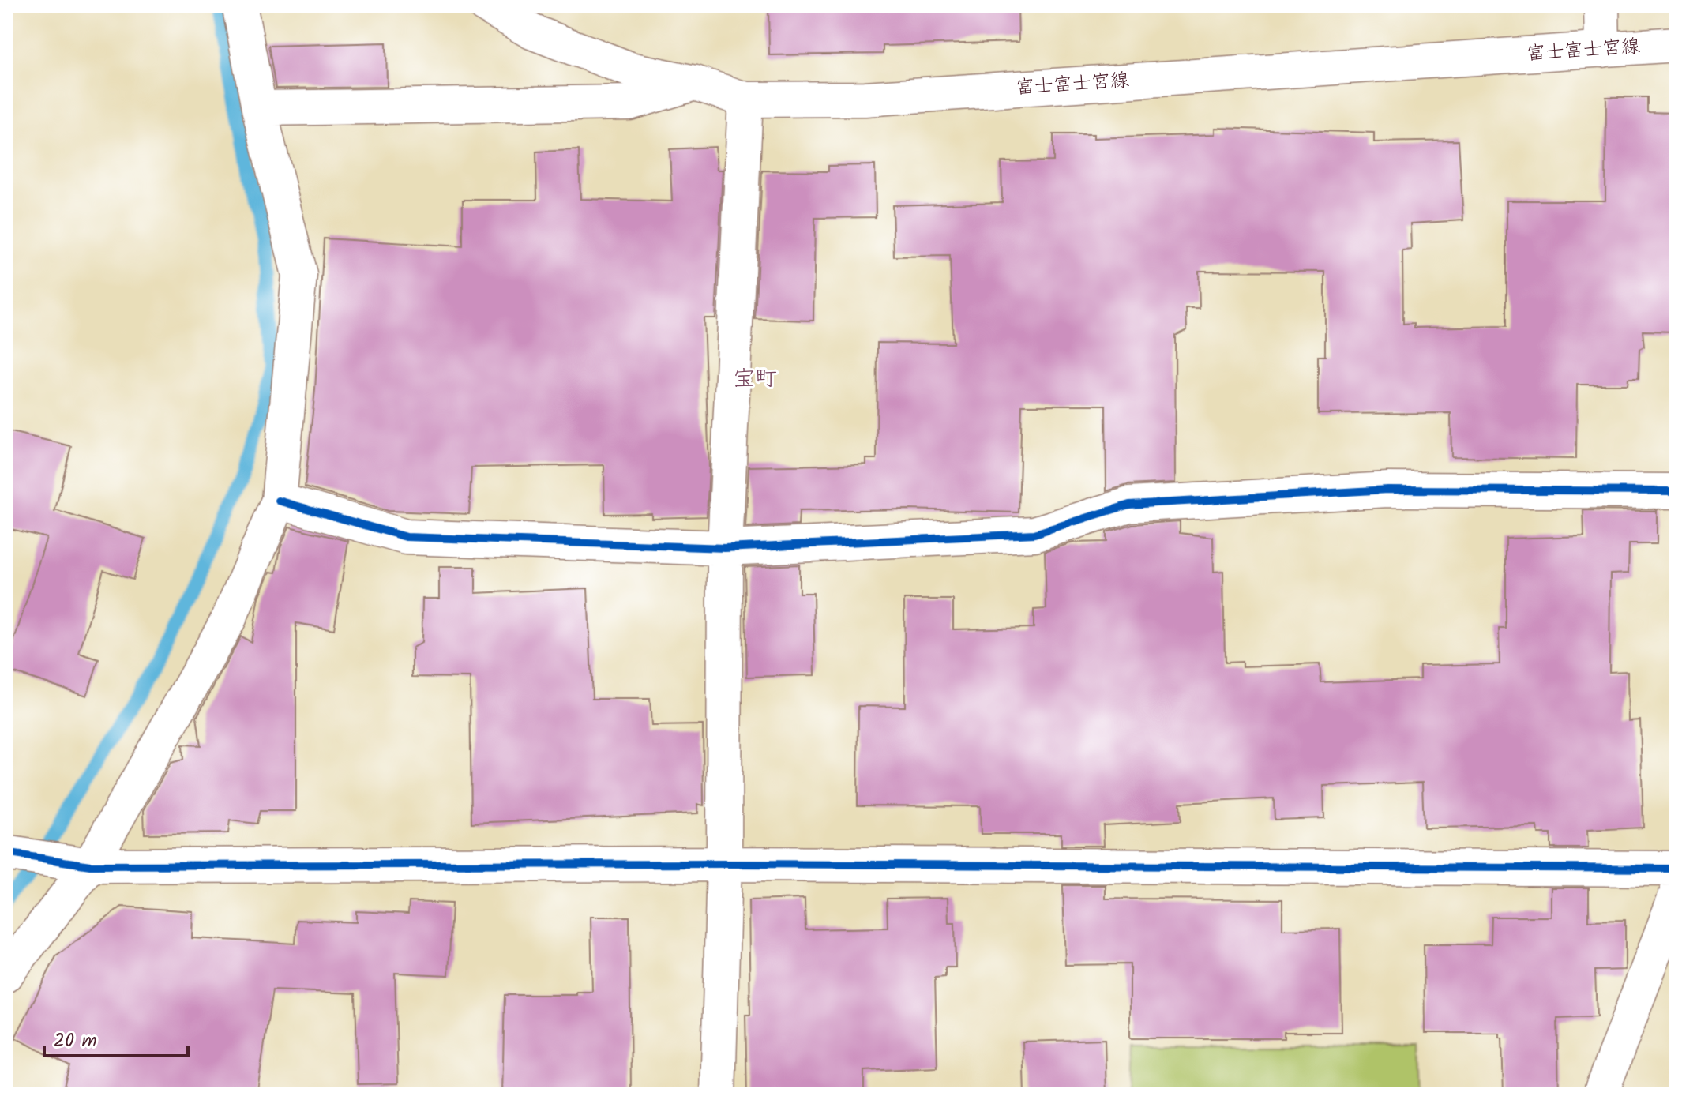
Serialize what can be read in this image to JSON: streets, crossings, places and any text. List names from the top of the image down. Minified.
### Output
{"streets":{"street":["富士富士宮線"]},"districts":["宝町"],"scale_bar":"20 m"}
